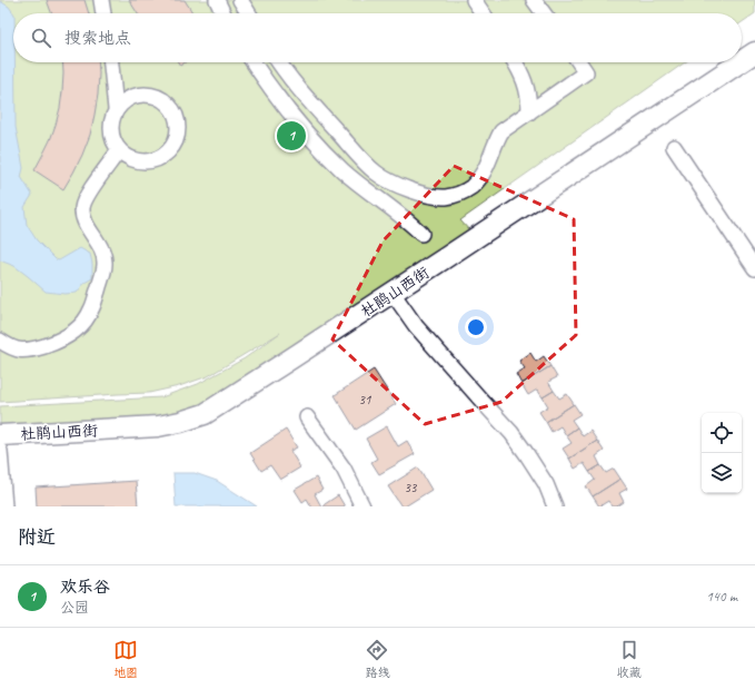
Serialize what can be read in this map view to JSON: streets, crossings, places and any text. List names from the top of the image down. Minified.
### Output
{"streets":{"street":["杜鹃山西街"]},"house_numbers":["31","33"],"page":{"search":"搜索地点","pins":"1","heading":"附近","list":[{"mark":"1","name":"欢乐谷","note":"公园","value":"140 m"}],"nav":["地图","路线","收藏"]}}
